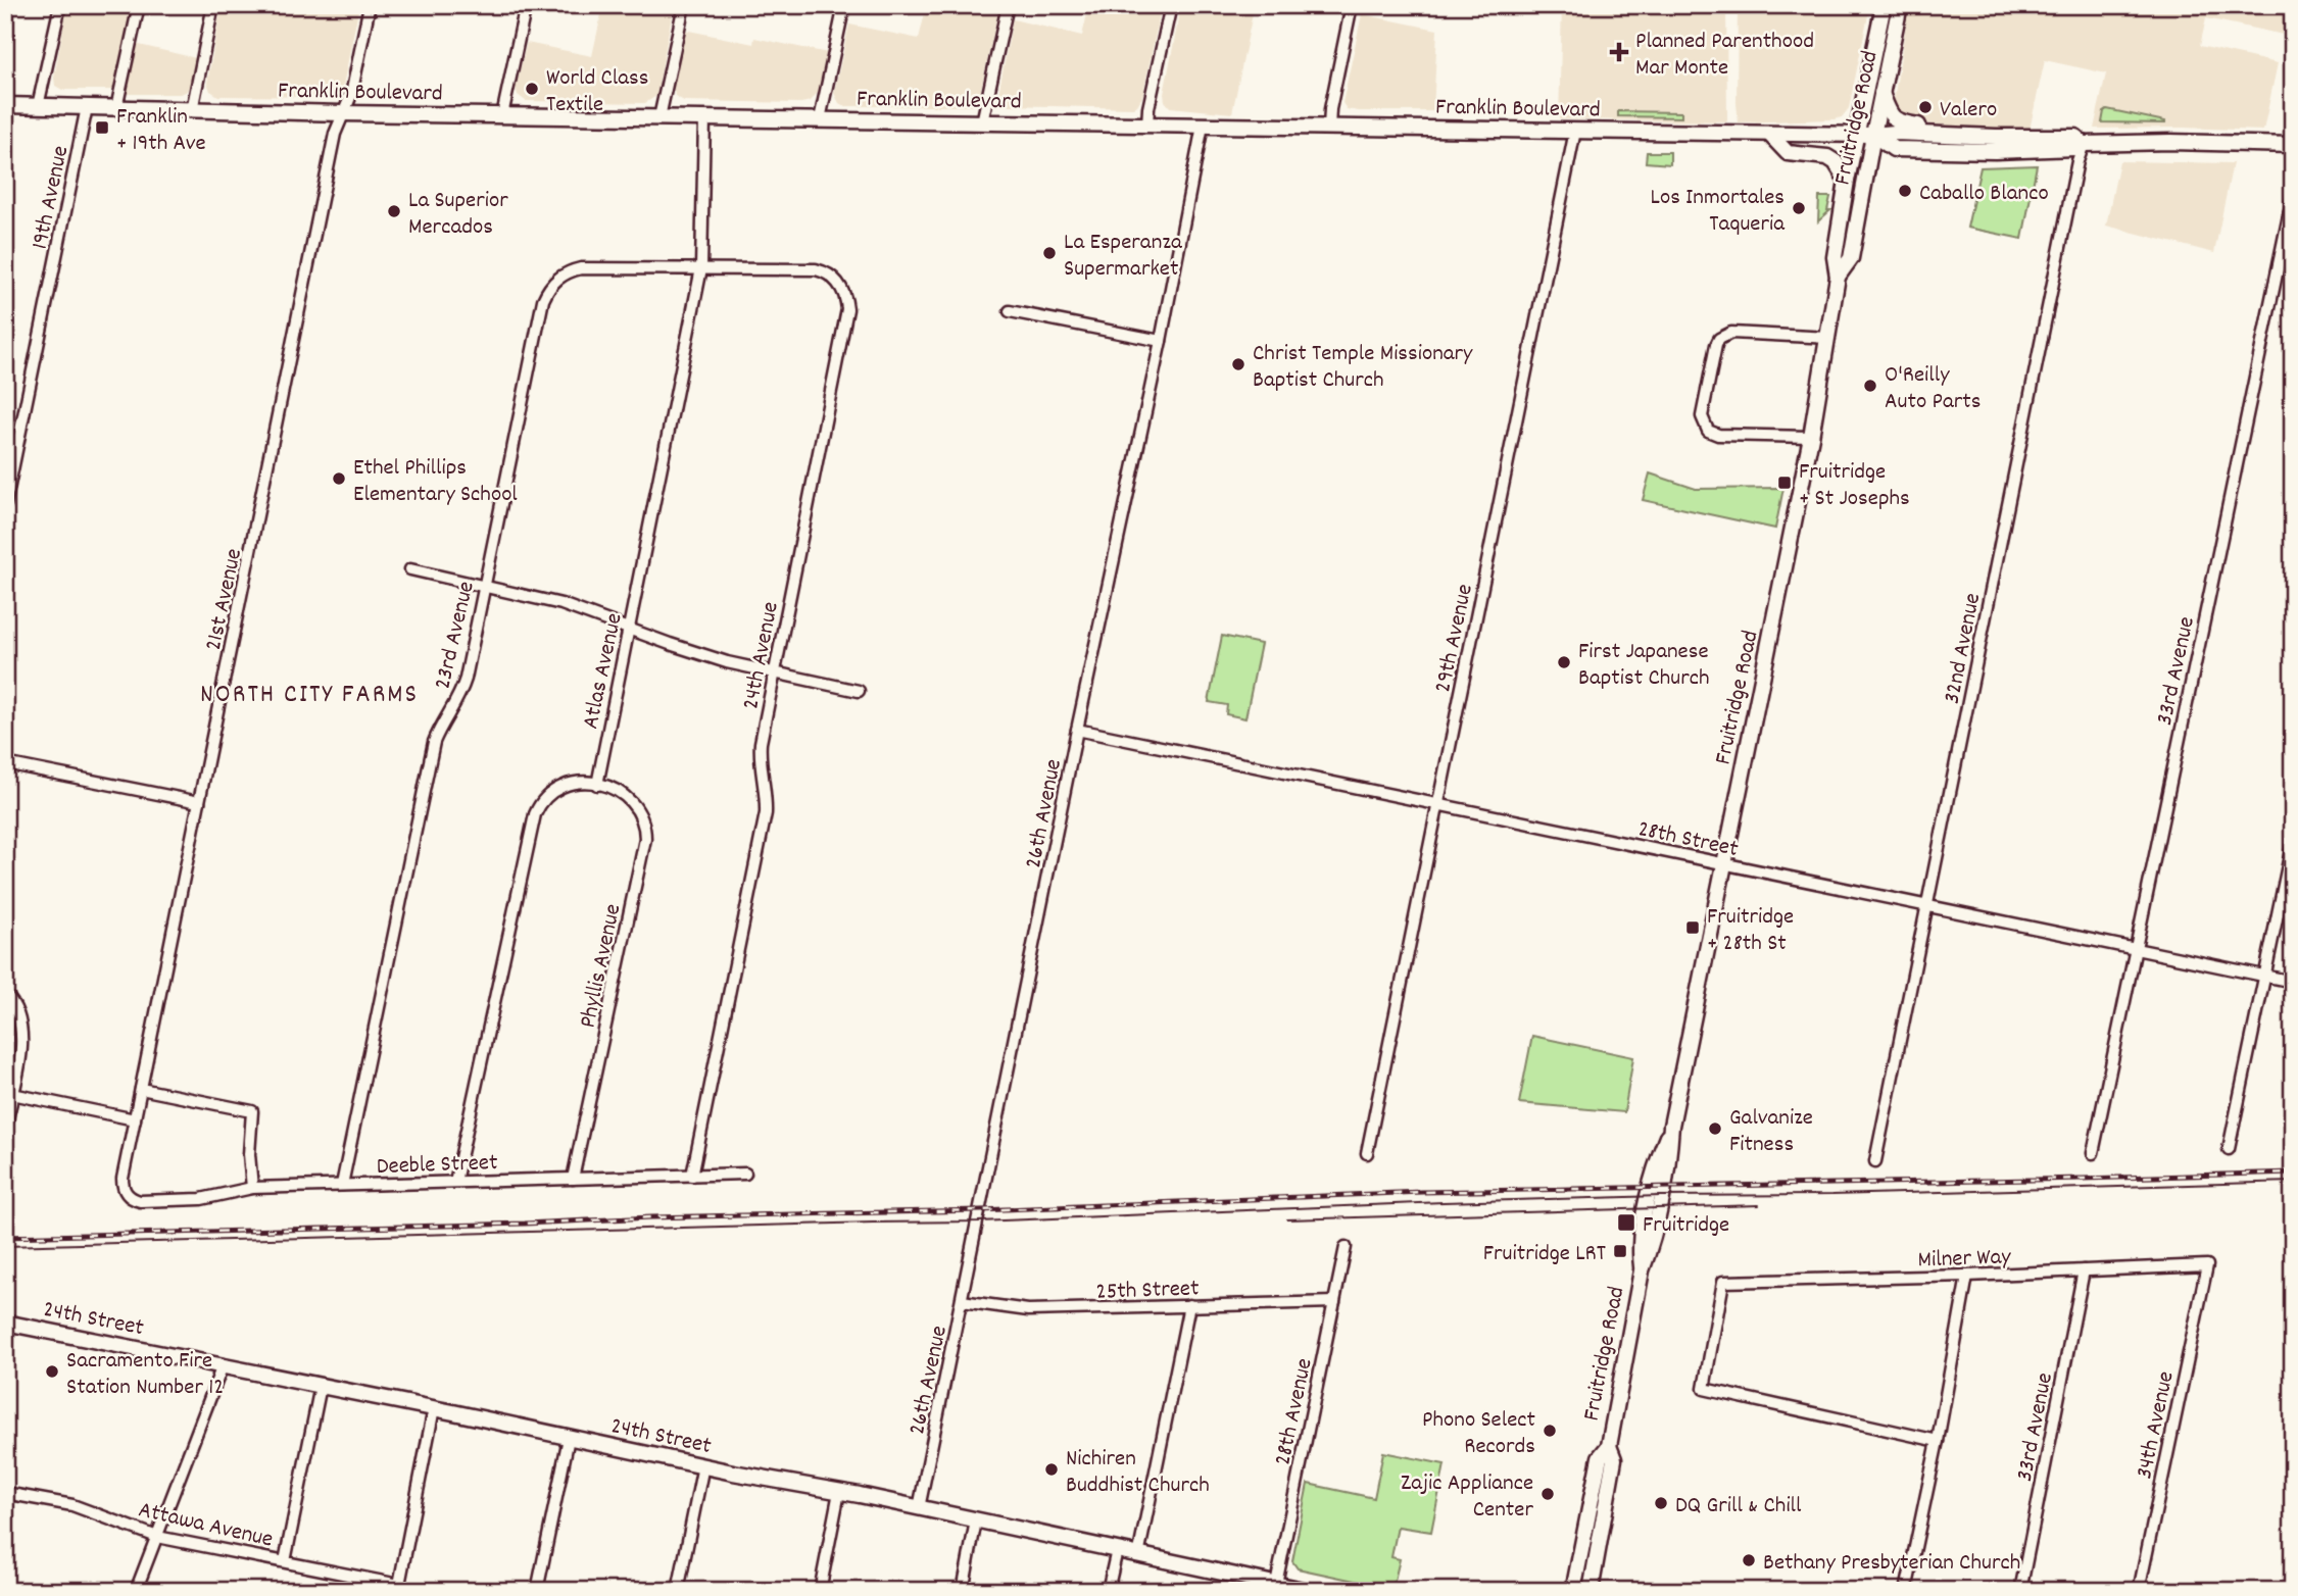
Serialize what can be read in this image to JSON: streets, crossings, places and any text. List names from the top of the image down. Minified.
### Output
{"streets":{"main road":["Franklin Boulevard","Fruitridge Road","24th Street"],"street":["19th Avenue","21st Avenue","23rd Avenue","29th Avenue","32nd Avenue","24th Avenue","Atlas Avenue","33rd Avenue","26th Avenue","28th Street","Phyllis Avenue","Deeble Street","Milner Way","25th Street","28th Avenue","34th Avenue","Attawa Avenue"]},"crossings":[["Franklin Boulevard","Fruitridge Road"],["Franklin Boulevard","19th Avenue"],["Franklin Boulevard","21st Avenue"],["Franklin Boulevard","29th Avenue"],["Franklin Boulevard","32nd Avenue"],["Franklin Boulevard","Atlas Avenue"],["Franklin Boulevard","26th Avenue"],["Fruitridge Road","28th Street"],["21st Avenue","Deeble Street"],["23rd Avenue","24th Avenue"],["23rd Avenue","Atlas Avenue"],["23rd Avenue","Deeble Street"],["29th Avenue","28th Street"],["32nd Avenue","28th Street"],["24th Avenue","Atlas Avenue"],["24th Avenue","Deeble Street"],["Atlas Avenue","Phyllis Avenue"],["33rd Avenue","28th Street"],["33rd Avenue","Milner Way"],["26th Avenue","28th Street"],["26th Avenue","25th Street"],["26th Avenue","24th Street"],["Phyllis Avenue","Deeble Street"],["Milner Way","34th Avenue"],["25th Street","28th Avenue"],["24th Street","28th Avenue"]],"districts":["NORTH CITY FARMS"],"places":{"health":["Planned Parenthood Mar Monte"],"other":["World Class Textile","Valero","Caballo Blanco","Los Inmortales Taqueria","La Superior Mercados","La Esperanza Supermarket","Christ Temple Missionary Baptist Church","O'Reilly Auto Parts","Ethel Phillips Elementary School","First Japanese Baptist Church","Galvanize Fitness","Sacramento Fire Station Number 12","Phono Select Records","Nichiren Buddhist Church","Zajic Appliance Center","DQ Grill & Chill","Bethany Presbyterian Church"],"transit":["Franklin + 19th Ave","Fruitridge + St Josephs","Fruitridge + 28th St","Fruitridge","Fruitridge LRT"]}}
